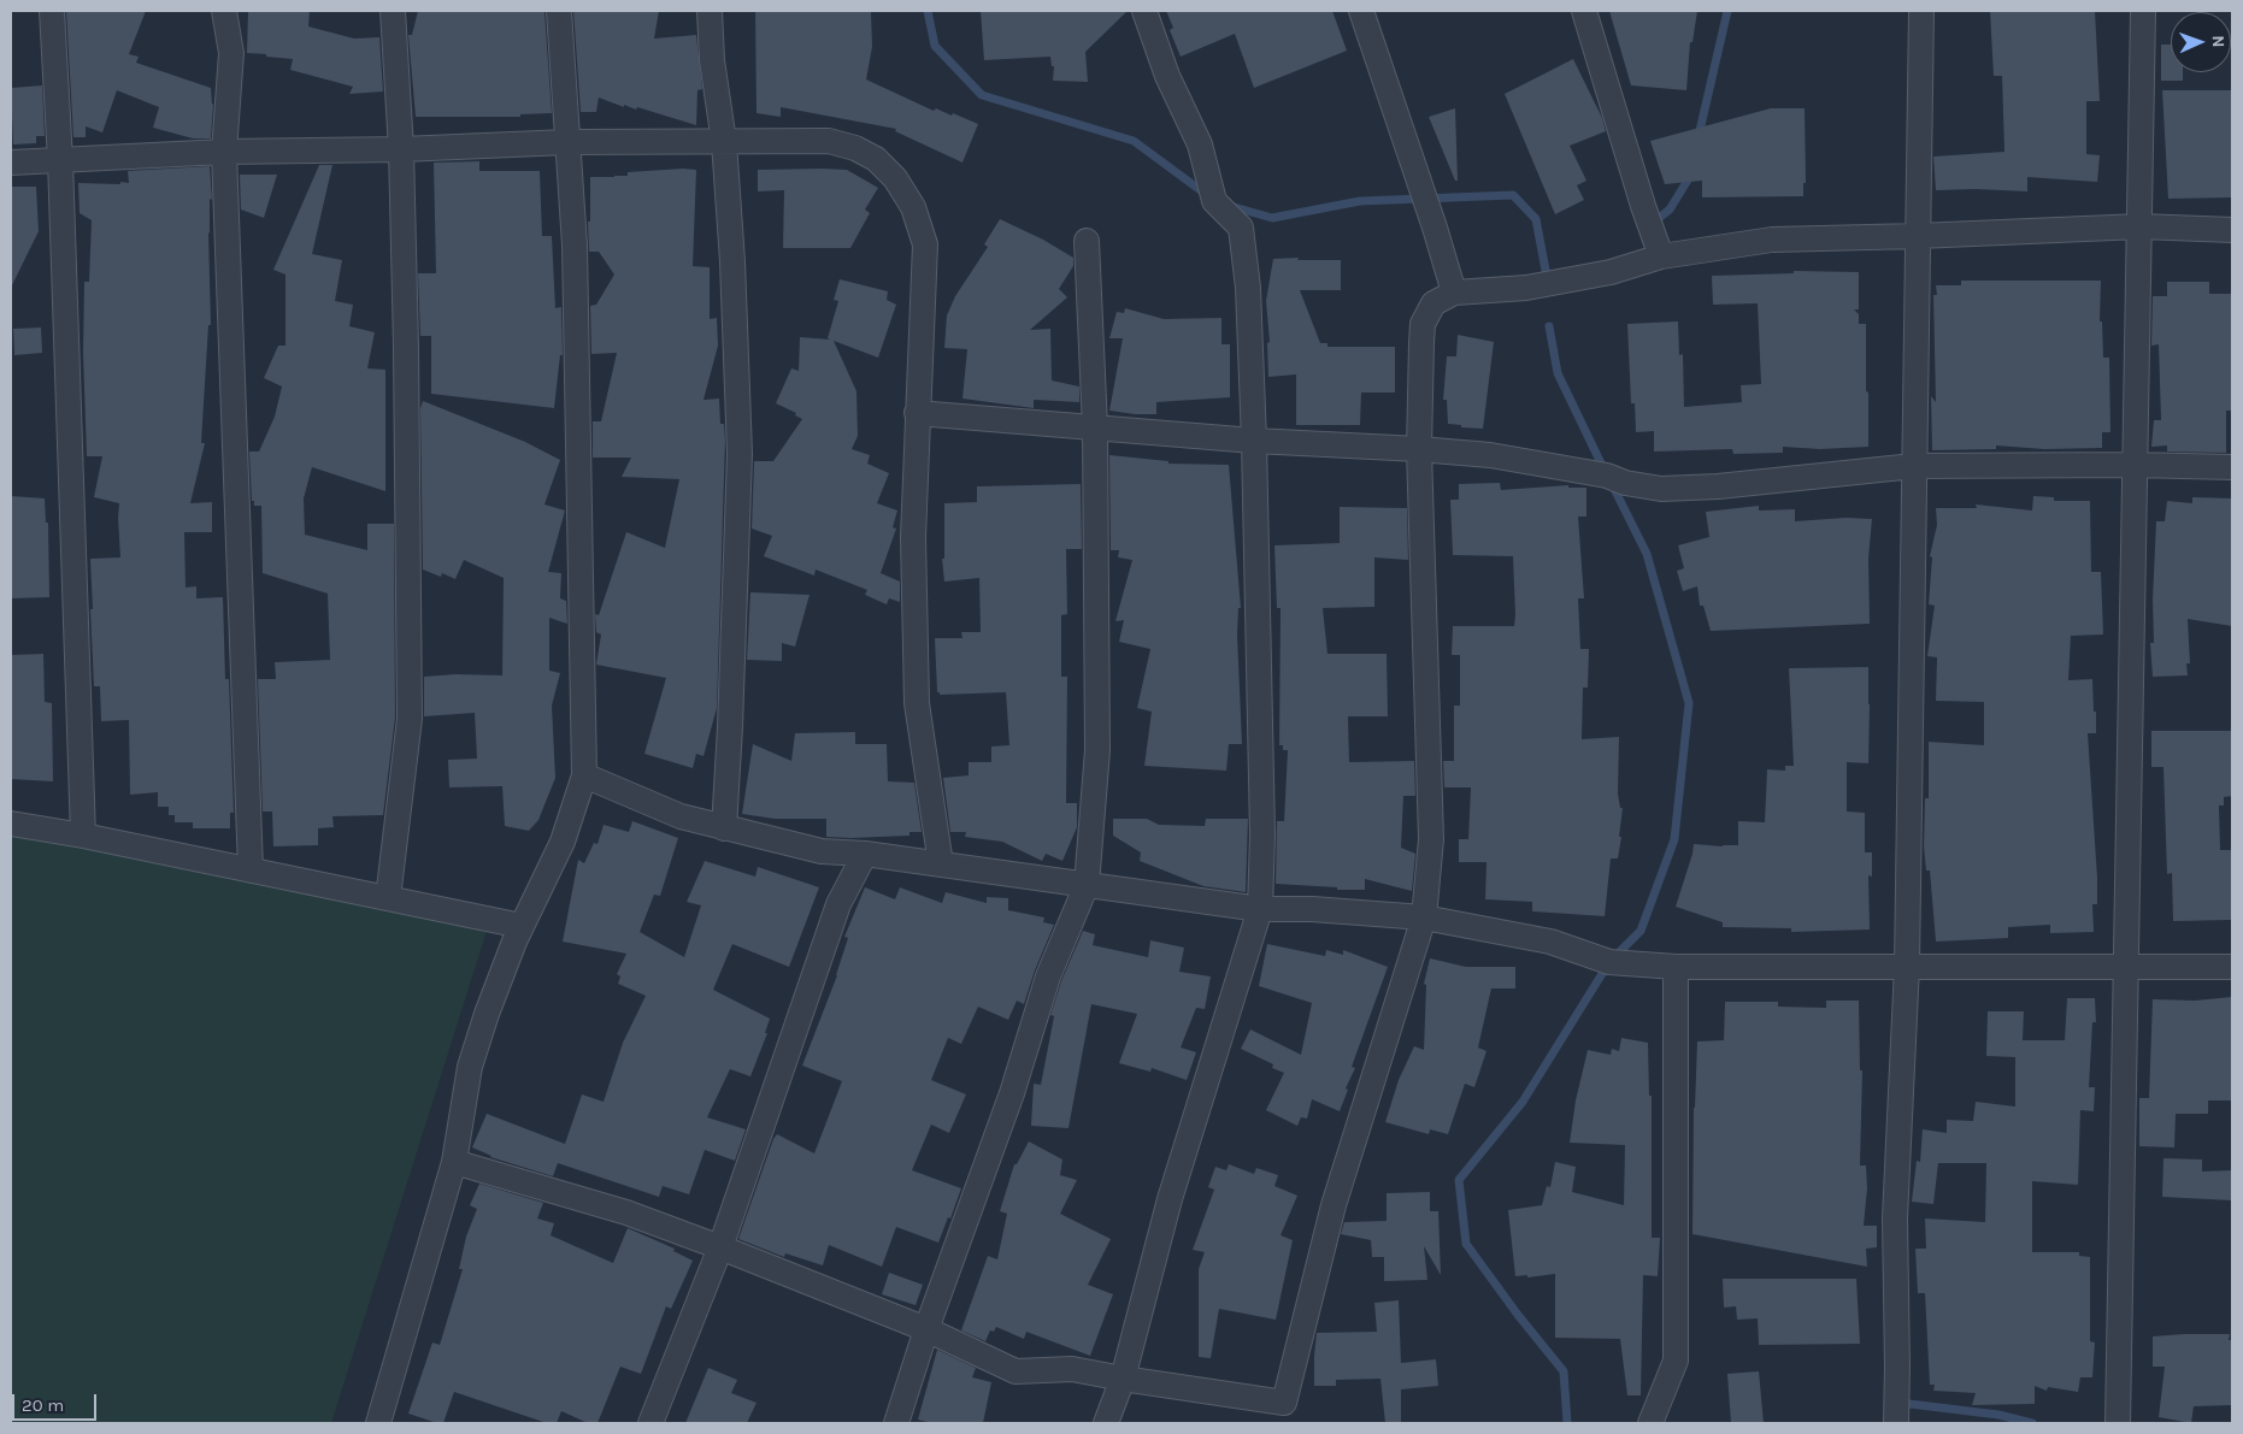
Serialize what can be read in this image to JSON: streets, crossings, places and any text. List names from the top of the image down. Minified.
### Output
{"scale_bar":"20 m","north":"right"}
